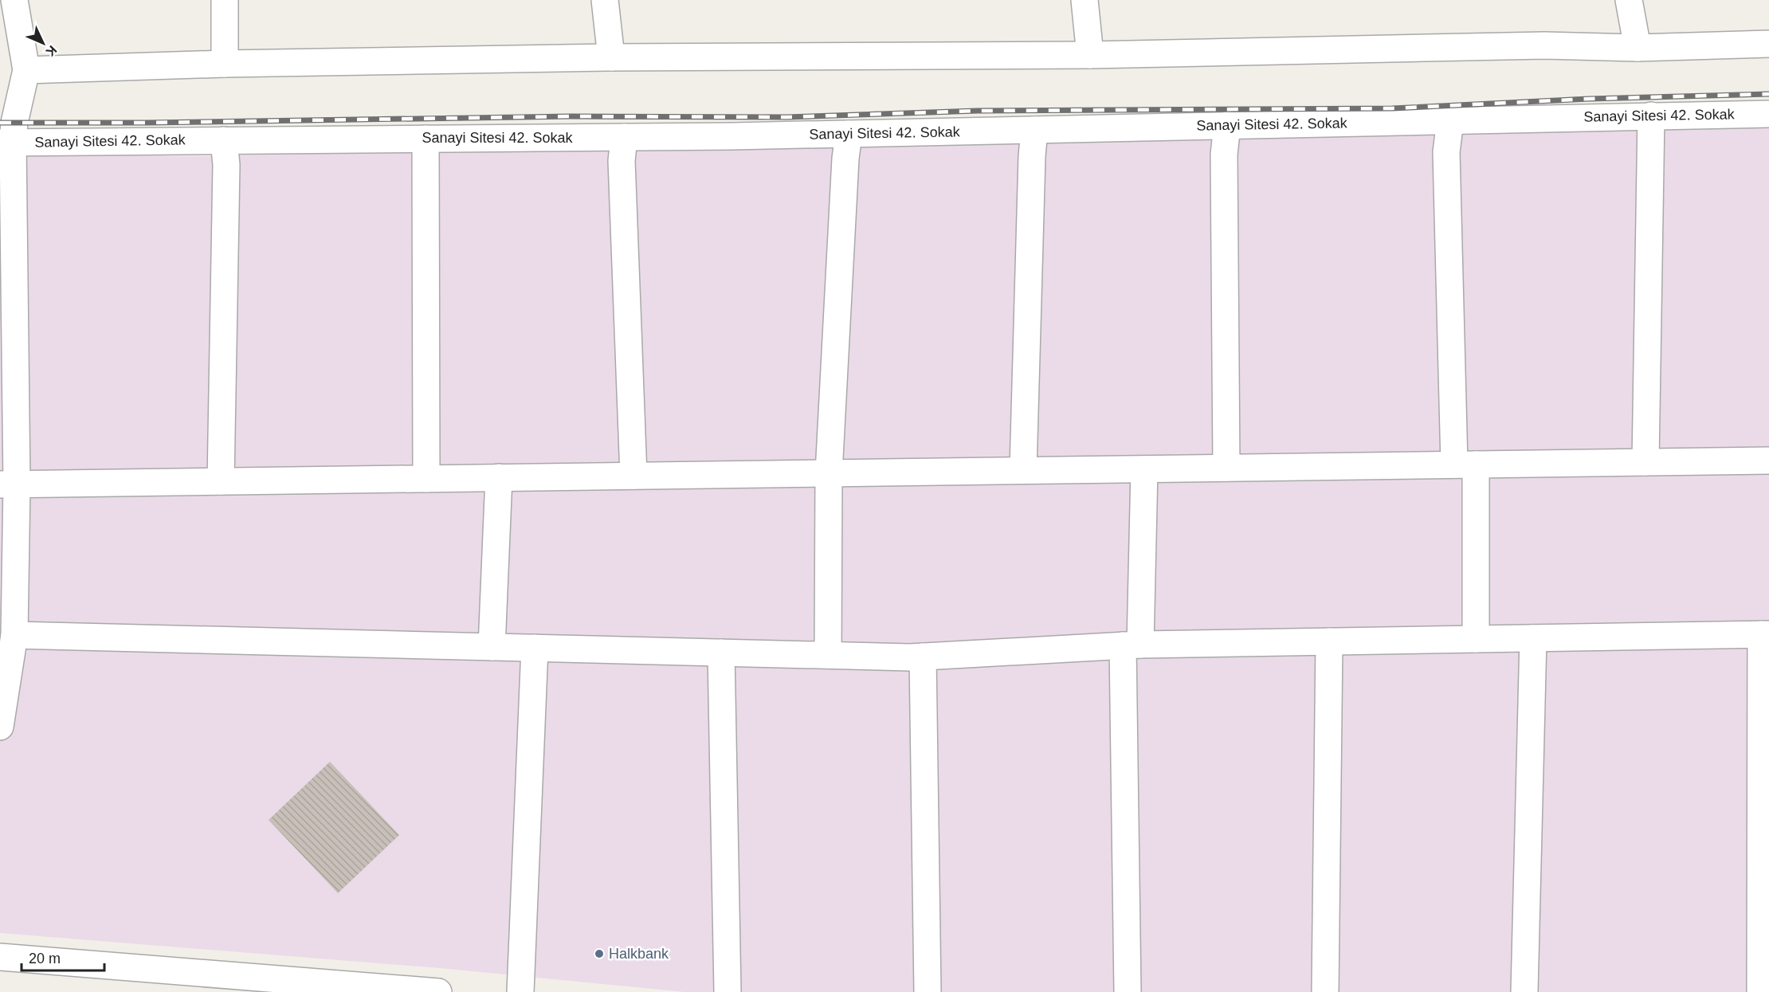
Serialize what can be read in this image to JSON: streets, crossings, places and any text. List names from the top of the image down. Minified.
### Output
{"streets":{"street":["Sanayi Sitesi 42. Sokak"]},"places":["Halkbank"],"scale_bar":"20 m","north":"bottom right"}
